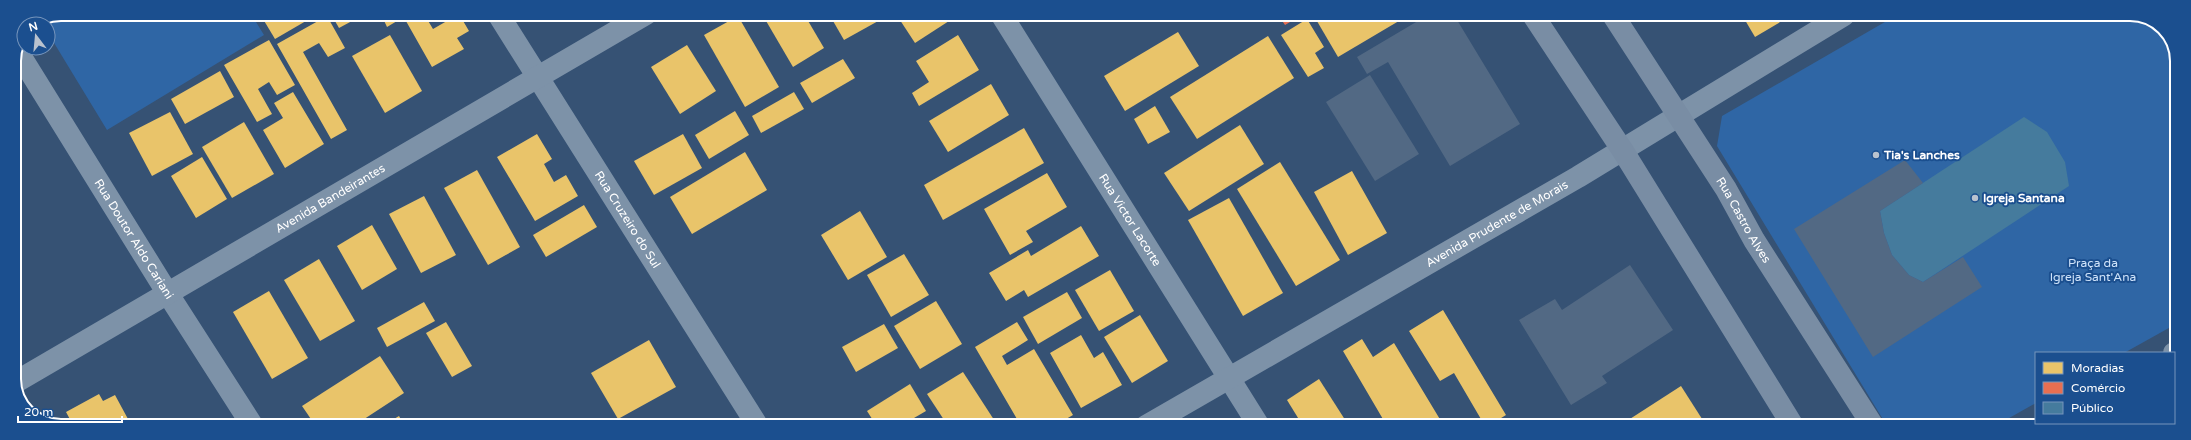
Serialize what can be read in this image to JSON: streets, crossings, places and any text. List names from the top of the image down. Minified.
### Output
{"streets":{"main road":["Rua Castro Alves"],"street":["Avenida Bandeirantes","Rua Cruzeiro do Sul","Rua Victor Lacorte","Avenida Prudente de Morais","Rua Doutor Aldo Cariani"]},"crossings":[["Avenida Bandeirantes","Rua Cruzeiro do Sul"],["Avenida Bandeirantes","Rua Doutor Aldo Cariani"],["Rua Victor Lacorte","Avenida Prudente de Morais"],["Rua Castro Alves","Avenida Prudente de Morais"]],"parks":["Praça da Igreja Sant'Ana"],"places":["Tia's Lanches","Igreja Santana"],"legend":["Moradias","Comércio","Público"],"scale_bar":"20 m","north":"top"}
